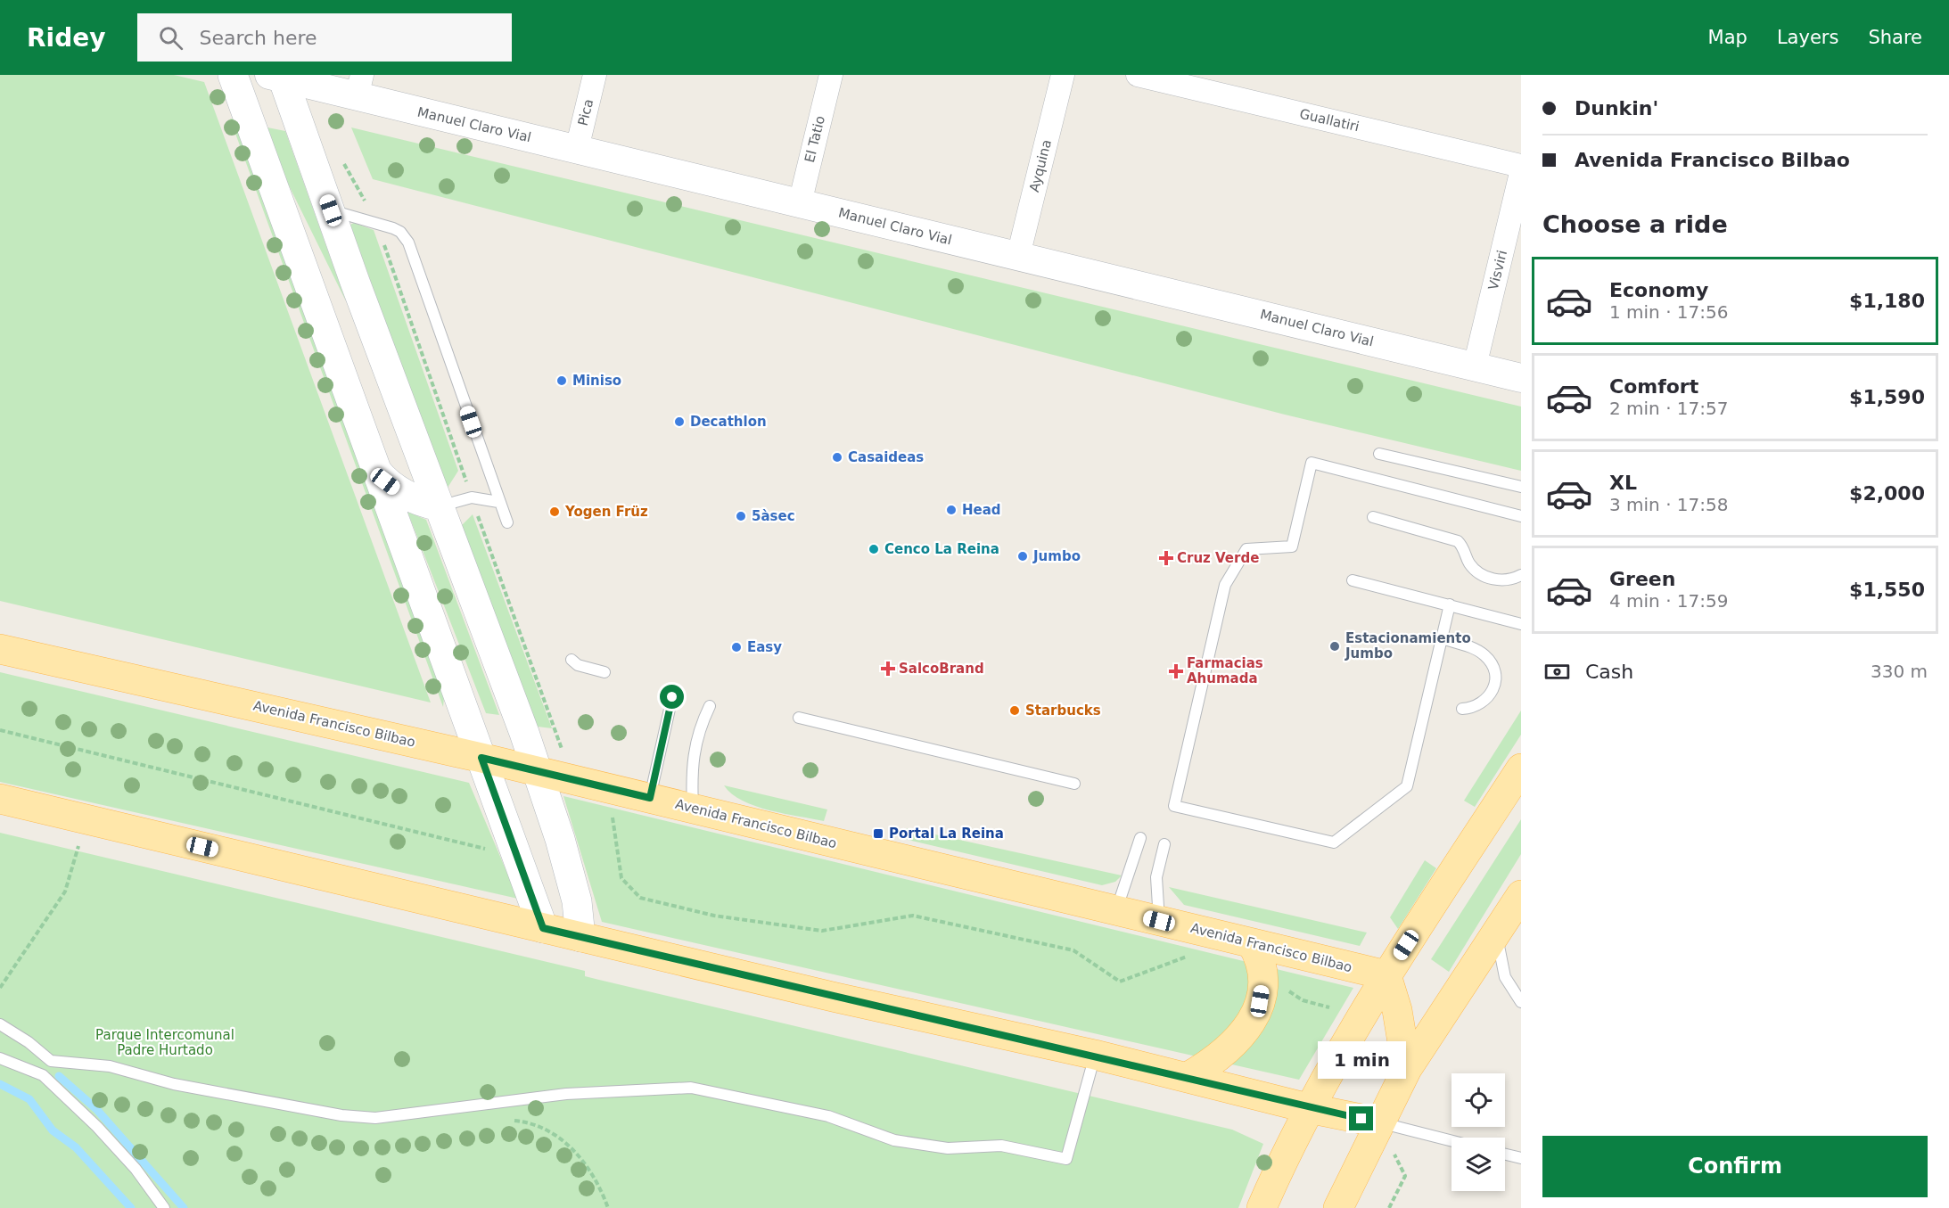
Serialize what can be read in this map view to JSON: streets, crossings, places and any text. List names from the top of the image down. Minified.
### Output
{"streets":{"main road":["Avenida Francisco Bilbao"],"street":["Pica","Guallatiri","Manuel Claro Vial","El Tatio","Ayquina","Visviri"]},"crossings":[["Pica","Manuel Claro Vial"],["Manuel Claro Vial","El Tatio"],["Manuel Claro Vial","Ayquina"],["Manuel Claro Vial","Visviri"]],"parks":["Parque Intercomunal Padre Hurtado"],"places":{"other":["Miniso","Decathlon","Casaideas","Head","Yogen Früz","5àsec","Cenco La Reina","Jumbo","Estacionamiento Jumbo","Easy","Starbucks"],"health":["Cruz Verde","SalcoBrand","Farmacias Ahumada"],"transit":["Portal La Reina"]},"page":{"header":"Ridey","search":"Search here","nav":["Map","Layers","Share"],"banner":["Dunkin'","Avenida Francisco Bilbao"],"heading":"Choose a ride","list":[{"name":"Economy","note":"1 min · 17:56","value":"$1,180"},{"name":"Comfort","note":"2 min · 17:57","value":"$1,590"},{"name":"XL","note":"3 min · 17:58","value":"$2,000"},{"name":"Green","note":"4 min · 17:59","value":"$1,550"}],"pay":["Cash","330 m"],"bubble":"1 min","buttons":"Confirm"}}
